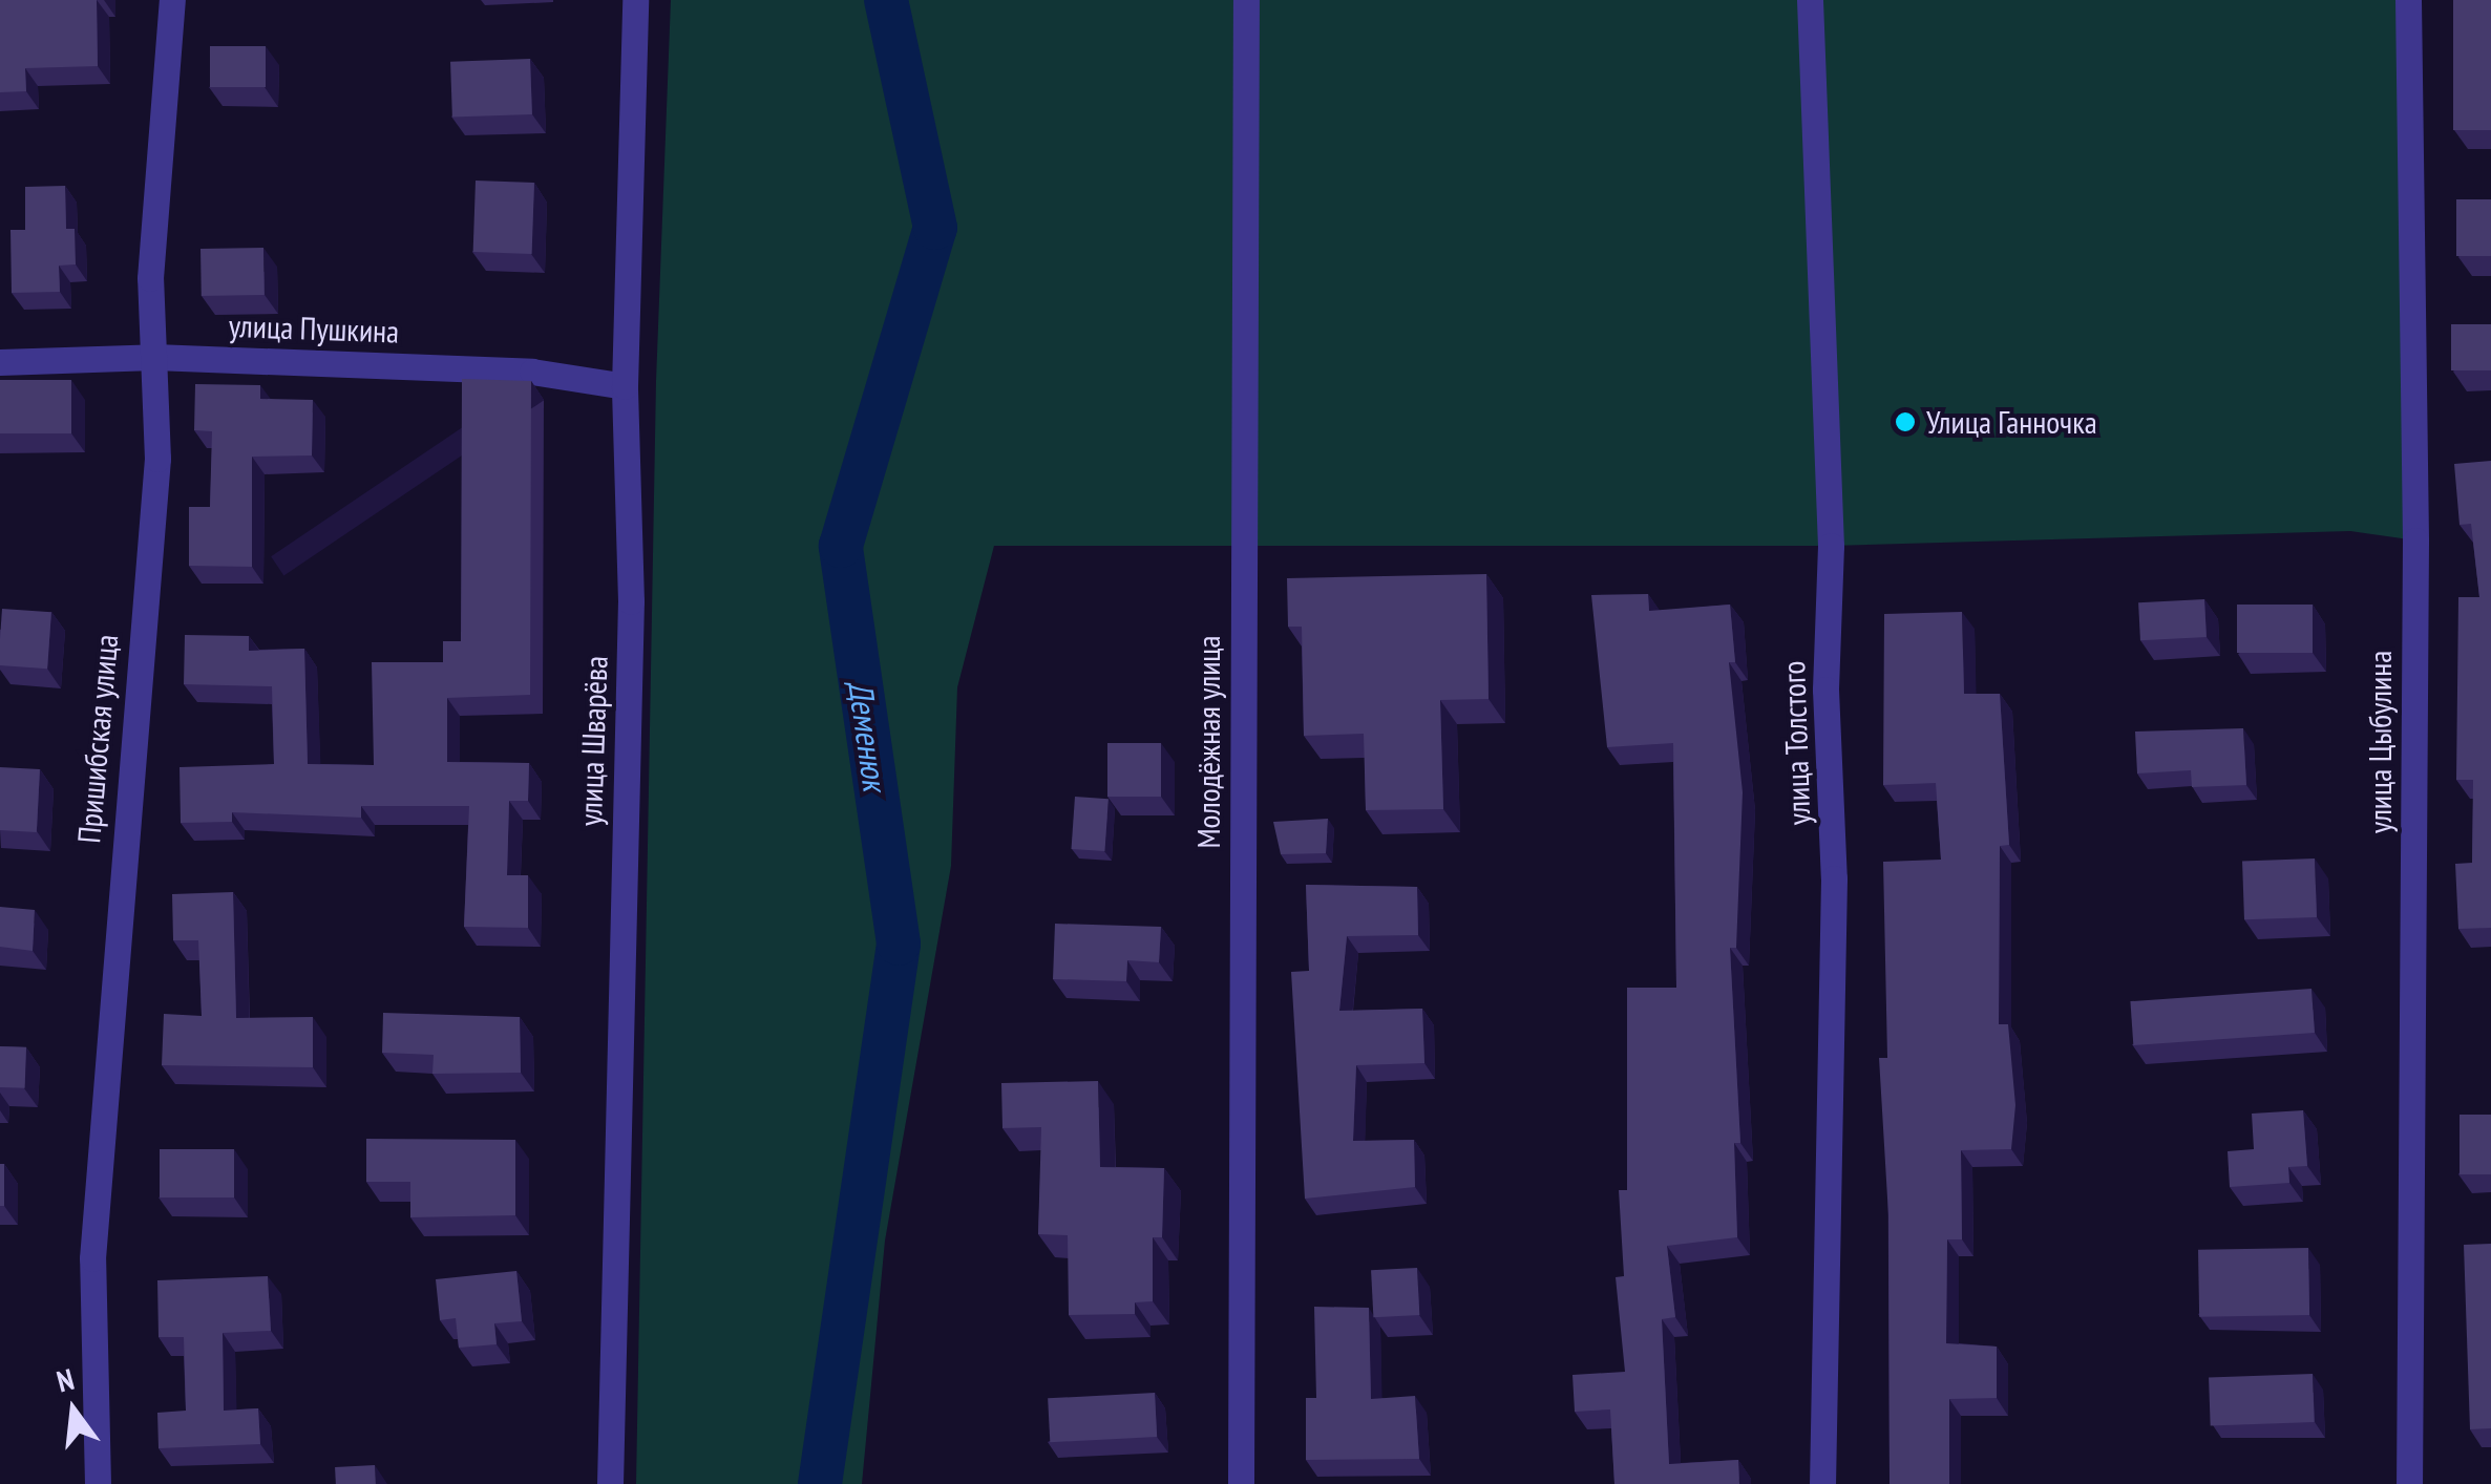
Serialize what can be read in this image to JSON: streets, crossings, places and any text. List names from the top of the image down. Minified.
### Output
{"streets":{"street":["улица Пушкина","Пришибская улица","улица Шварёва","Молодёжная улица","улица Цыбулина","улица Толстого"]},"crossings":[["улица Пушкина","Пришибская улица"],["улица Пушкина","улица Шварёва"]],"water":["Деменюк"],"places":["Улица Ганночка"],"north":"top"}
